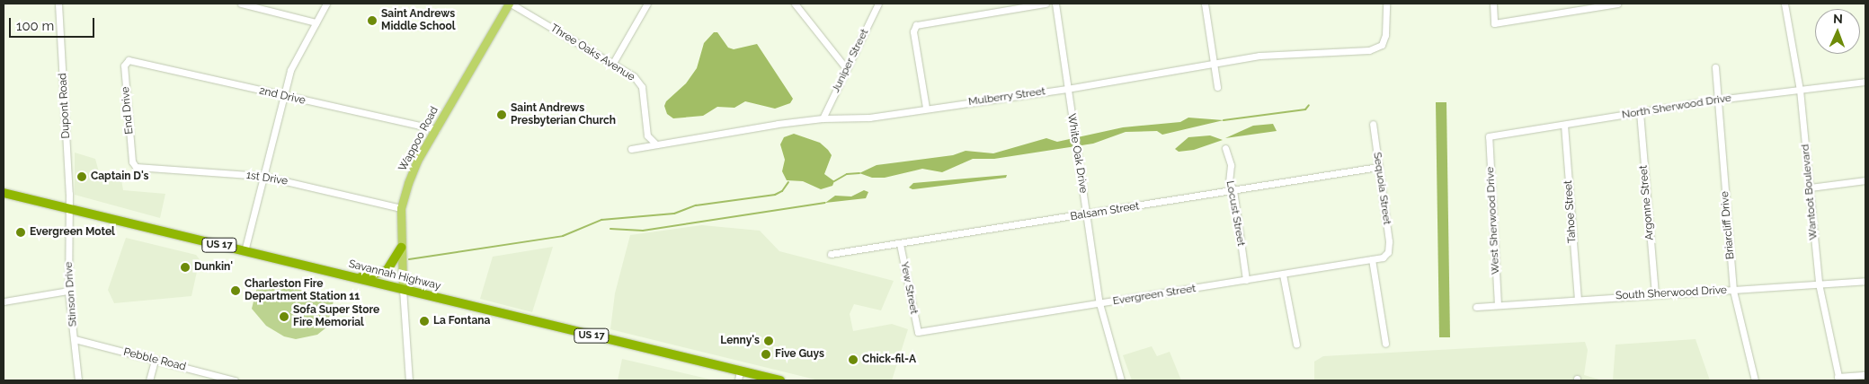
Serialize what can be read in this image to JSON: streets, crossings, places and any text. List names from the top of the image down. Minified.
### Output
{"streets":{"highway":["US 17","Savannah Highway"],"main road":["Wappoo Road"],"street":["Three Oaks Avenue","Juniper Street","2nd Drive","Mulberry Street","Dupont Road","North Sherwood Drive","End Drive","White Oak Drive","1st Drive","Sequoia Street","Wantoot Boulevard","Argonne Street","Balsam Street","Tahoe Street","Locust Street","West Sherwood Drive","Briarcliff Drive","Yew Street","South Sherwood Drive","Stinson Drive","Evergreen Street","Pebble Road"]},"crossings":[["Three Oaks Avenue","Mulberry Street"],["Three Oaks Avenue","Wappoo Road"],["Juniper Street","Mulberry Street"],["2nd Drive","End Drive"],["2nd Drive","Wappoo Road"],["Mulberry Street","White Oak Drive"],["Dupont Road","Savannah Highway"],["Dupont Road","Stinson Drive"],["North Sherwood Drive","Wantoot Boulevard"],["North Sherwood Drive","Argonne Street"],["North Sherwood Drive","Tahoe Street"],["North Sherwood Drive","West Sherwood Drive"],["North Sherwood Drive","Briarcliff Drive"],["End Drive","1st Drive"],["Wappoo Road","1st Drive"],["Wappoo Road","Savannah Highway"],["White Oak Drive","Balsam Street"],["White Oak Drive","Evergreen Street"],["Sequoia Street","Balsam Street"],["Sequoia Street","Evergreen Street"],["Wantoot Boulevard","South Sherwood Drive"],["Argonne Street","South Sherwood Drive"],["Balsam Street","Locust Street"],["Balsam Street","Yew Street"],["Tahoe Street","South Sherwood Drive"],["Locust Street","Evergreen Street"],["West Sherwood Drive","South Sherwood Drive"],["Briarcliff Drive","South Sherwood Drive"],["Savannah Highway","Stinson Drive"],["Yew Street","Evergreen Street"],["Stinson Drive","Pebble Road"]],"places":["Saint Andrews Middle School","Saint Andrews Presbyterian Church","Captain D's","Evergreen Motel","Dunkin'","Charleston Fire Department Station 11","Sofa Super Store Fire Memorial","La Fontana","Lenny's","Five Guys","Chick-fil-A"],"scale_bar":"100 m","north":"top"}
